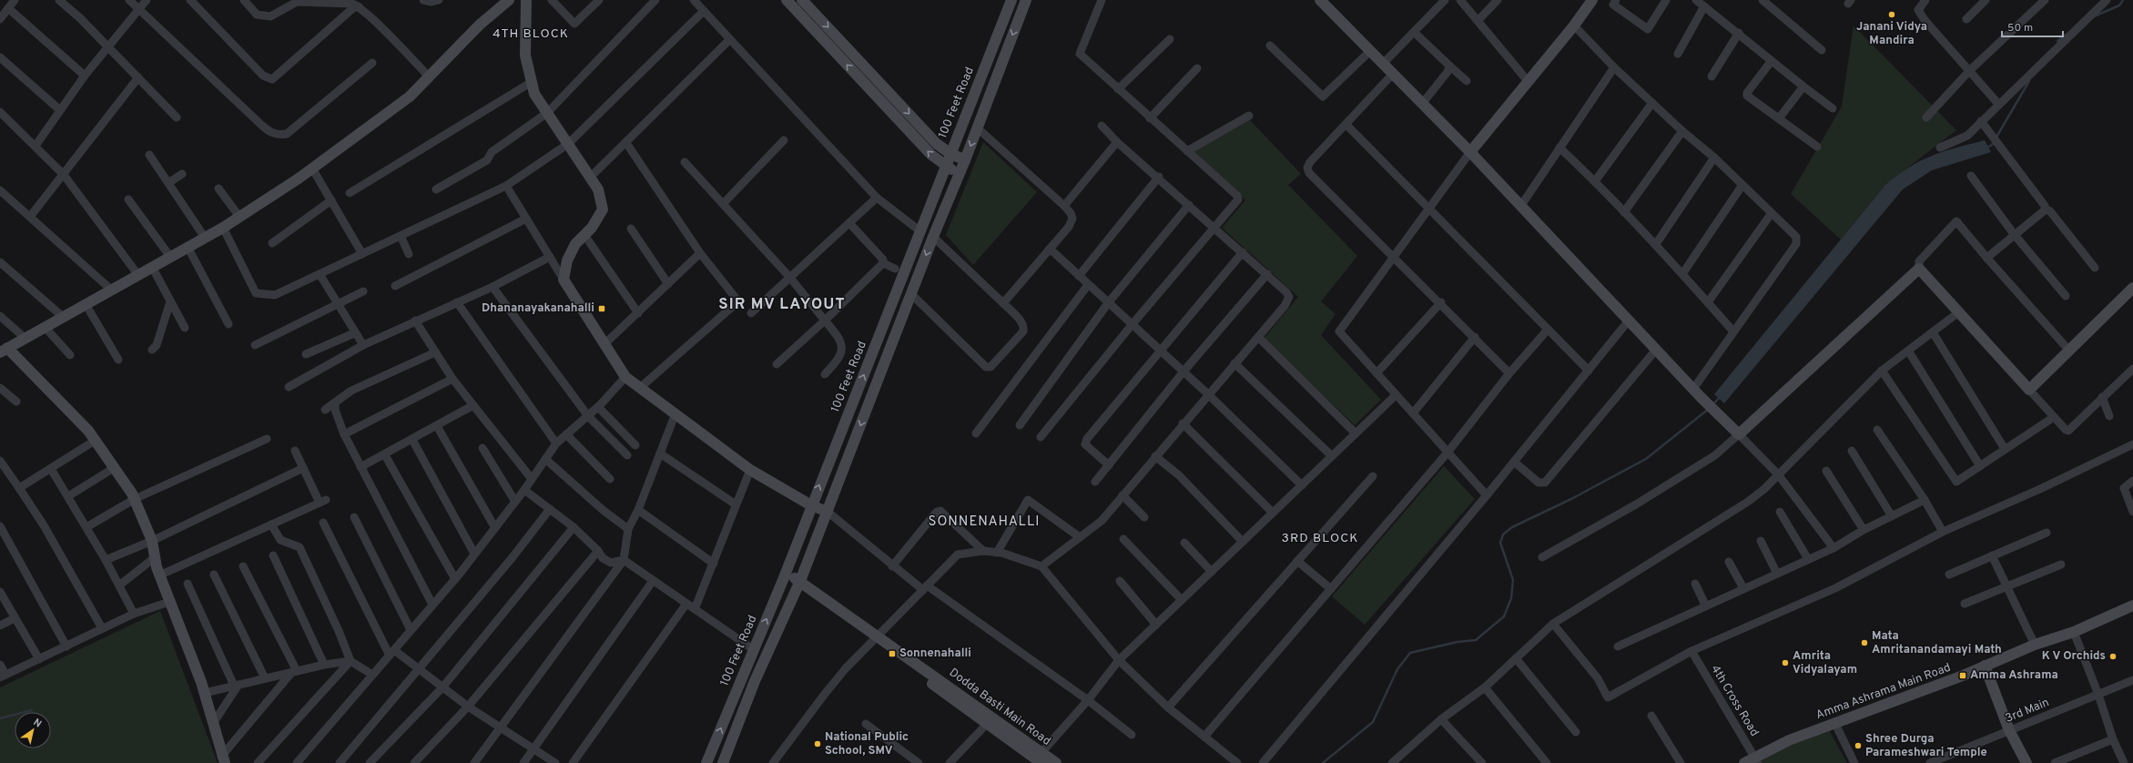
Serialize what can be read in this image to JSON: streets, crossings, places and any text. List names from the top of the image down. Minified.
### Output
{"streets":{"street":["100 Feet Road","Amma Ashrama Main Road","4th Cross Road","Dodda Basti Main Road","3rd Main"]},"crossings":[["100 Feet Road","Dodda Basti Main Road"],["Amma Ashrama Main Road","4th Cross Road"]],"districts":["4TH BLOCK","SIR MV LAYOUT","SONNENAHALLI","3RD BLOCK"],"places":{"other":["Janani Vidya Mandira","Mata Amritanandamayi Math","K V Orchids","Amrita Vidyalayam","National Public School, SMV","Shree Durga Parameshwari Temple"],"transit":["Dhananayakanahalli","Sonnenahalli","Amma Ashrama"]},"scale_bar":"50 m","north":"top right"}
